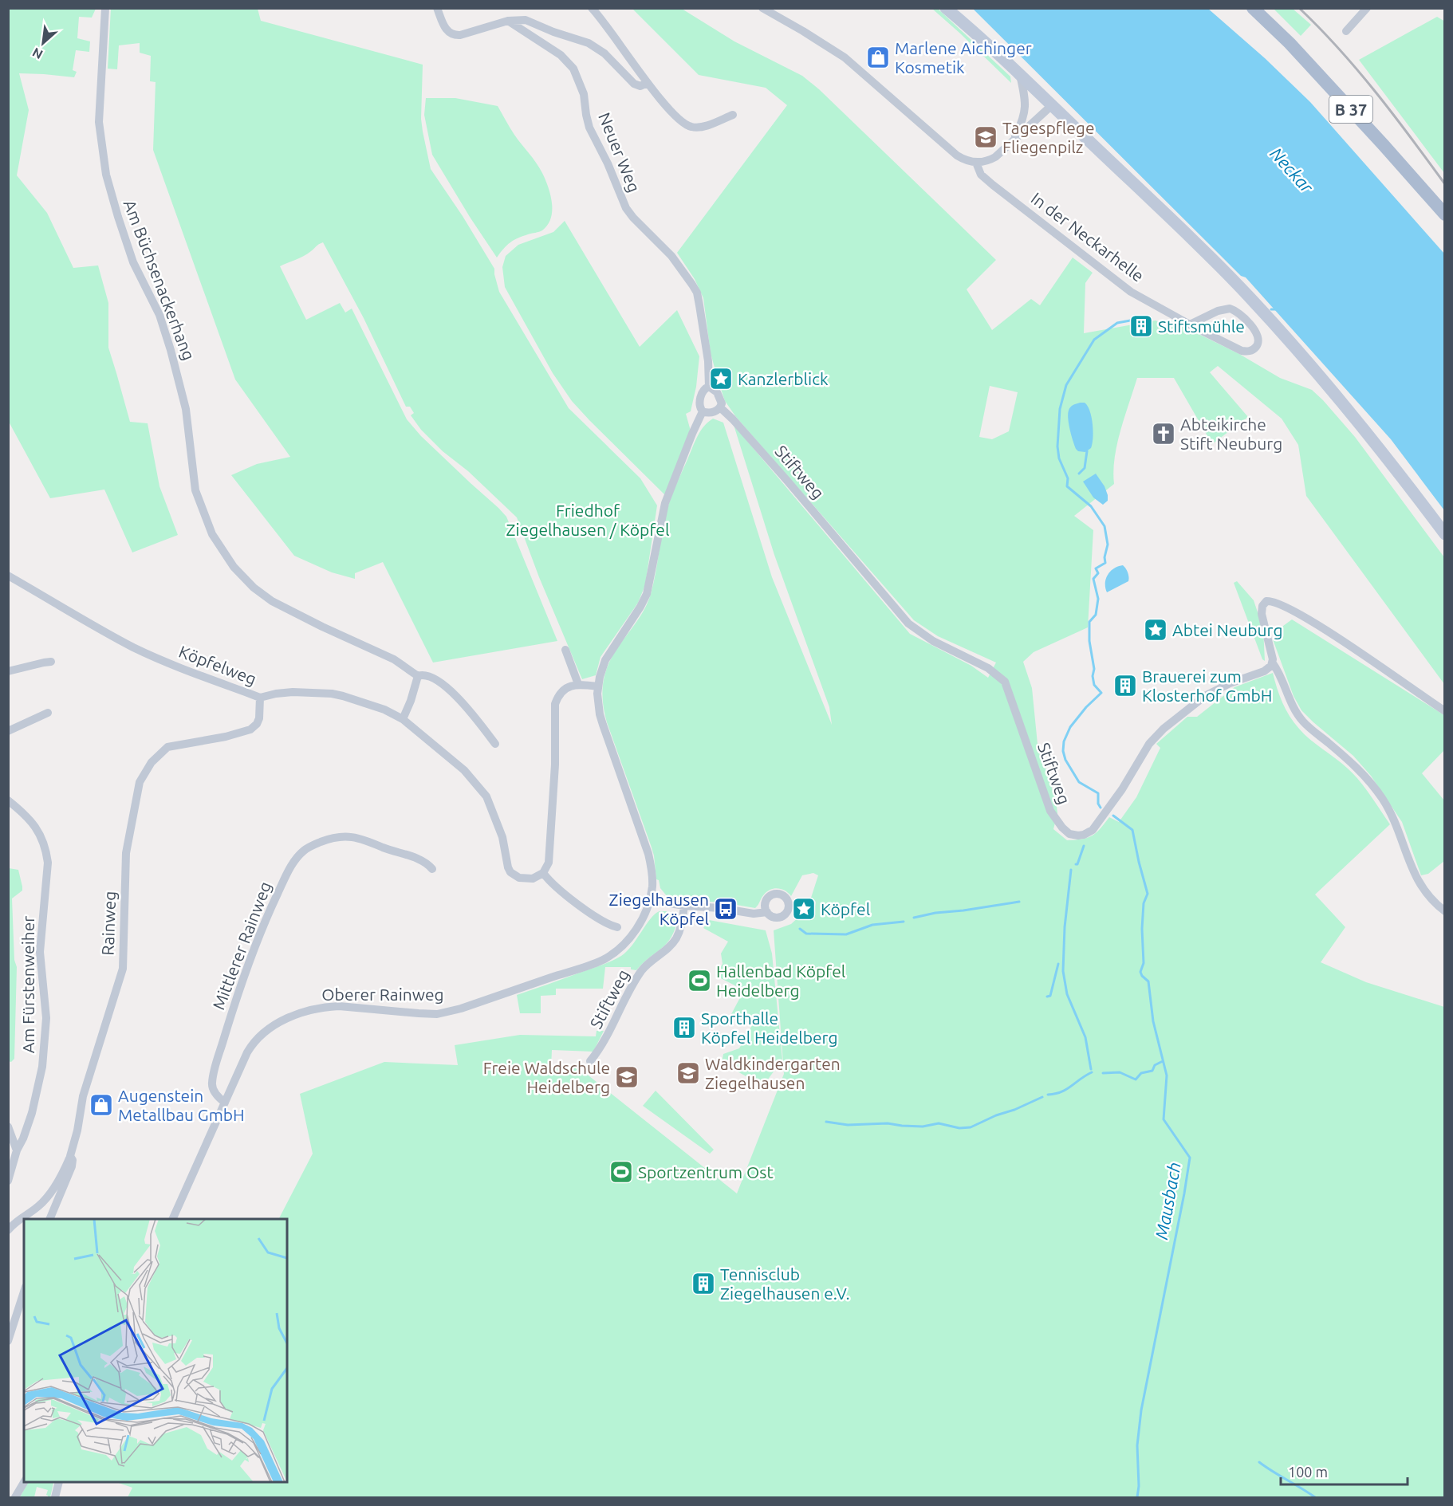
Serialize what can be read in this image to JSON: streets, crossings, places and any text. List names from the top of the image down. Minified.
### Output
{"streets":{"main road":["B 37"],"street":["Neuer Weg","In der Neckarhelle","Am Büchsenackerhang","Stiftweg","Köpfelweg","Rainweg","Mittlerer Rainweg","Am Fürstenweiher","Oberer Rainweg"]},"crossings":[["Neuer Weg","Stiftweg"],["Köpfelweg","Rainweg"],["Mittlerer Rainweg","Oberer Rainweg"]],"water":["Neckar","Mausbach"],"parks":["Friedhof Ziegelhausen / Köpfel"],"places":{"shop":["Marlene Aichinger Kosmetik","Augenstein Metallbau GmbH"],"school or university":["Tagespflege Fliegenpilz","Waldkindergarten Ziegelhausen","Freie Waldschule Heidelberg"],"building":["Stiftsmühle","Brauerei zum Klosterhof GmbH","Sporthalle Köpfel Heidelberg","Tennisclub Ziegelhausen e.V."],"place":["Kanzlerblick","Abtei Neuburg","Köpfel"],"church":["Abteikirche Stift Neuburg"],"bus stop":["Ziegelhausen Köpfel"],"sports":["Hallenbad Köpfel Heidelberg","Sportzentrum Ost"]},"scale_bar":"100 m","north":"bottom left"}
